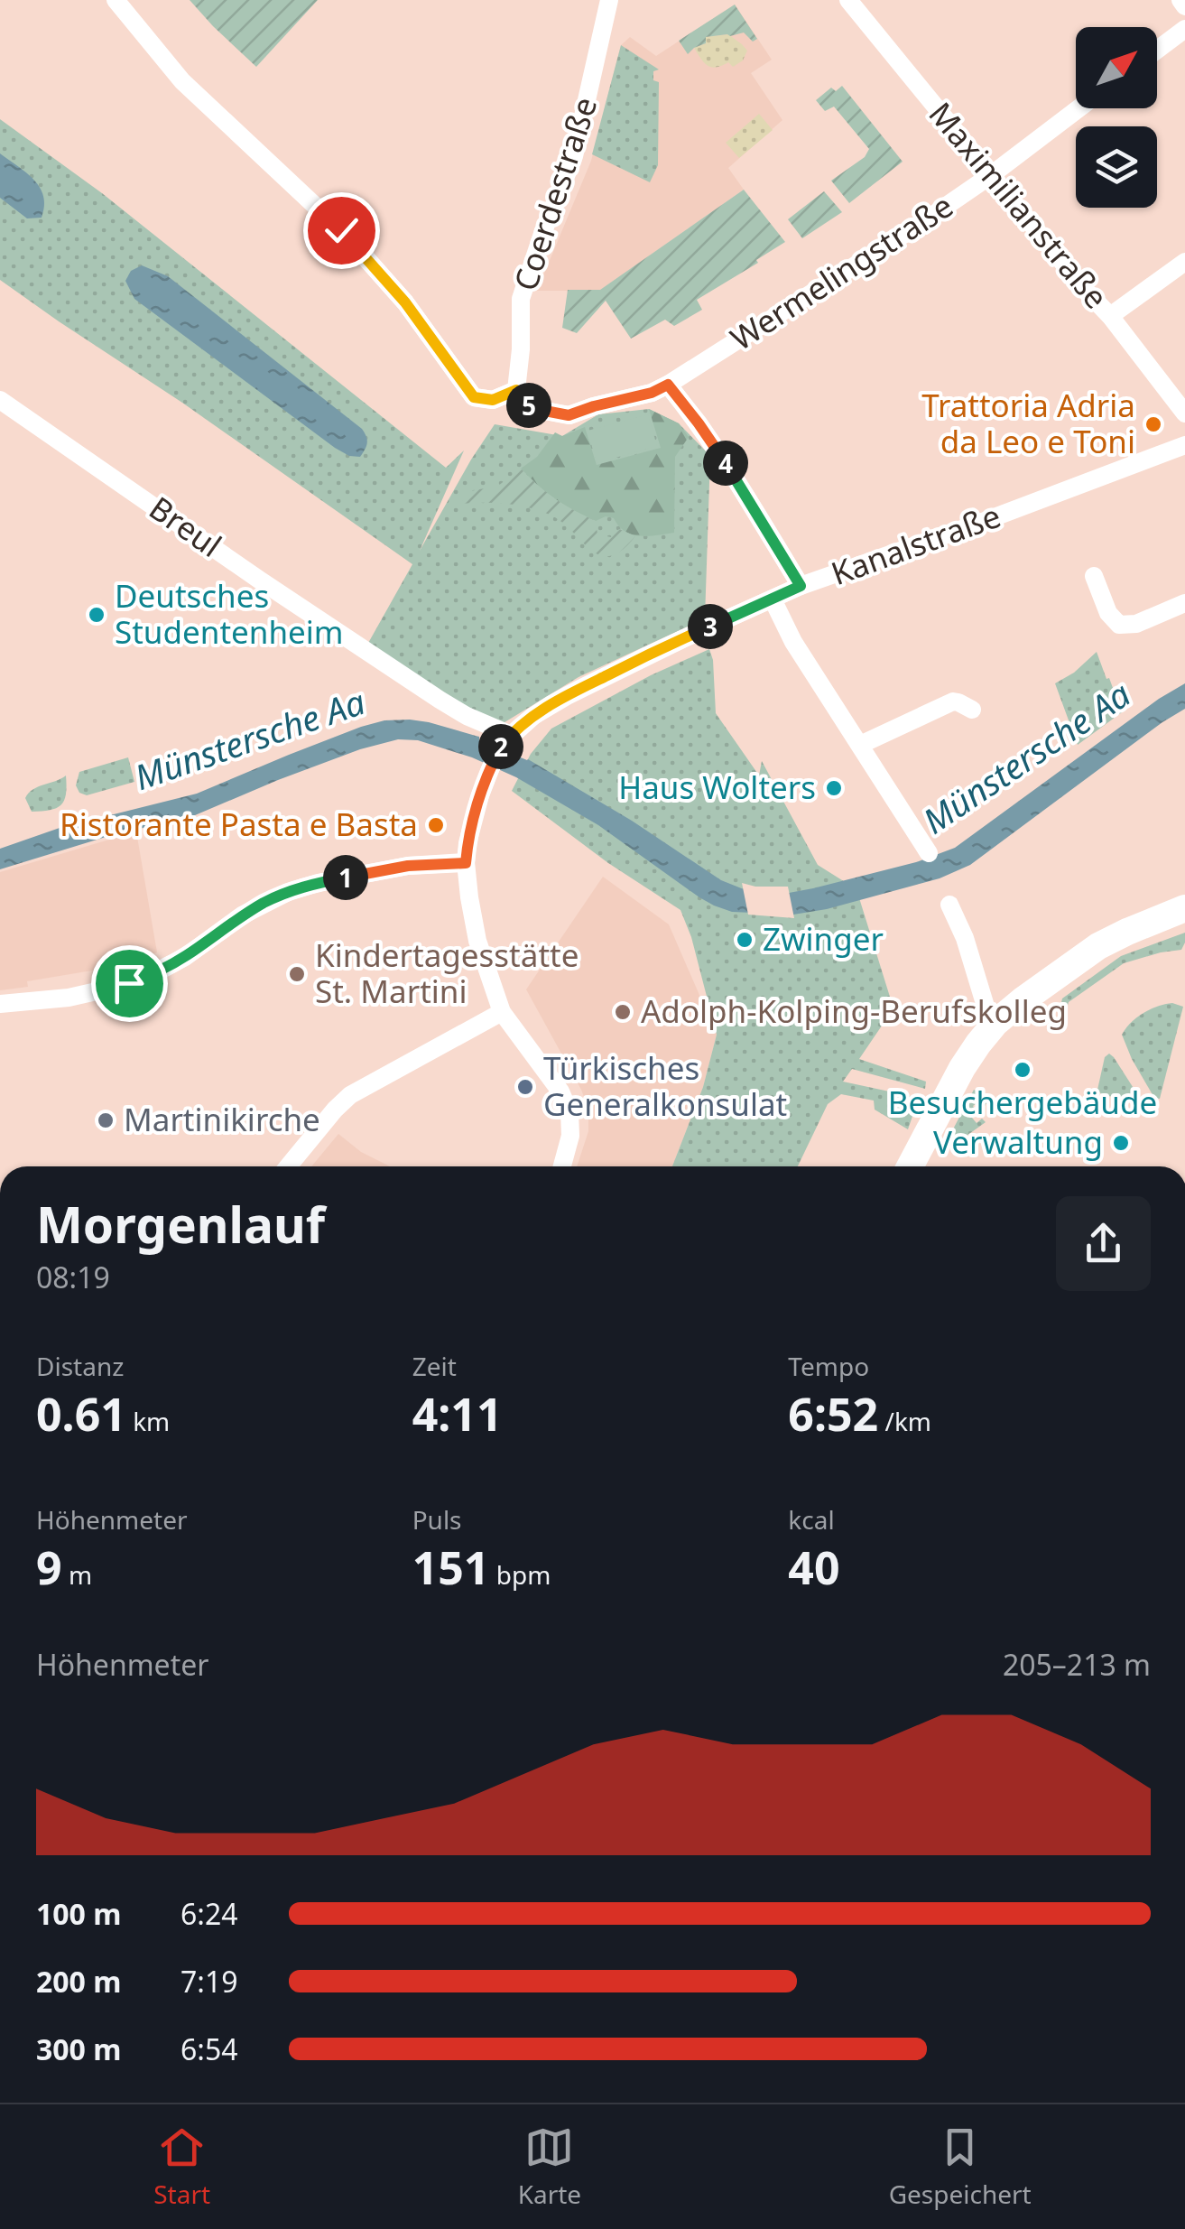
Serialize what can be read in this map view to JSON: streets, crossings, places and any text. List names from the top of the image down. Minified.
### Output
{"streets":{"street":["Coerdestraße","Maximilianstraße","Wermelingstraße","Breul","Kanalstraße"]},"crossings":[["Coerdestraße","Wermelingstraße"],["Maximilianstraße","Wermelingstraße"],["Breul","Kanalstraße"]],"water":["Münstersche Aa"],"places":["Trattoria Adria da Leo e Toni","Deutsches Studentenheim","Haus Wolters","Ristorante Pasta e Basta","Zwinger","Kindertagesstätte St. Martini","Adolph-Kolping-Berufskolleg","Besuchergebäude","Türkisches Generalkonsulat","Martinikirche","Verwaltung"],"north":"top right","page":{"pins":["5","4","3","2","1"],"heading":["Morgenlauf","08:19"],"stats":[["Distanz","0.61 km"],["Zeit","4:11"],["Tempo","6:52 /km"],["Höhenmeter","9 m"],["Puls","151 bpm"],["kcal","40"]],"chart":["Höhenmeter","205–213 m"],"list":[{"name":"100 m","note":"6:24"},{"name":"200 m","note":"7:19"},{"name":"300 m","note":"6:54"}],"tabs":["Start","Karte","Gespeichert"]}}
